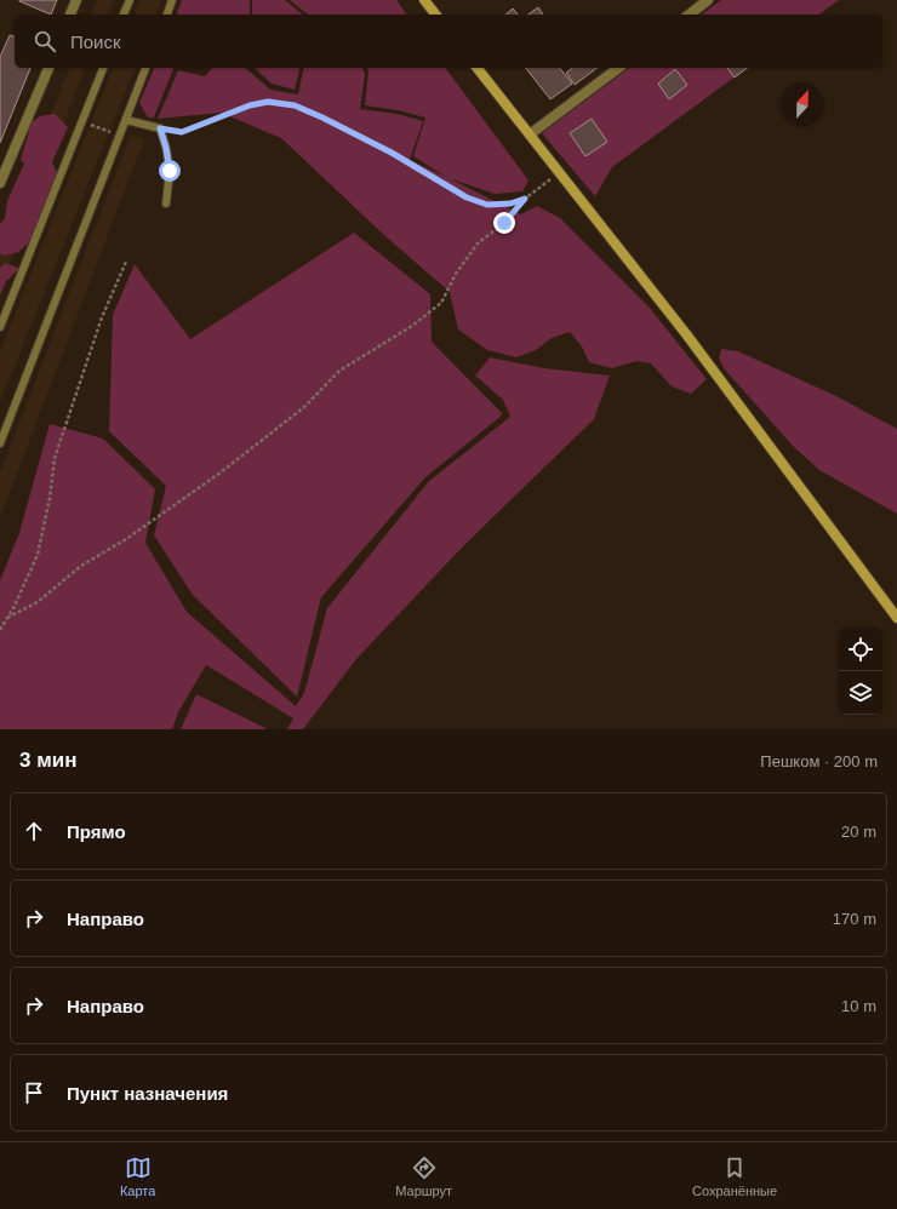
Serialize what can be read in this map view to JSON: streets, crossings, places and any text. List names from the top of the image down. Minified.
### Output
{"north":"top","page":{"search":"Поиск","heading":["3 мин","Пешком · 200 m"],"list":[["Прямо","20 m"],["Направо","170 m"],["Направо","10 m"],"Пункт назначения"],"nav":["Карта","Маршрут","Сохранённые"]}}
